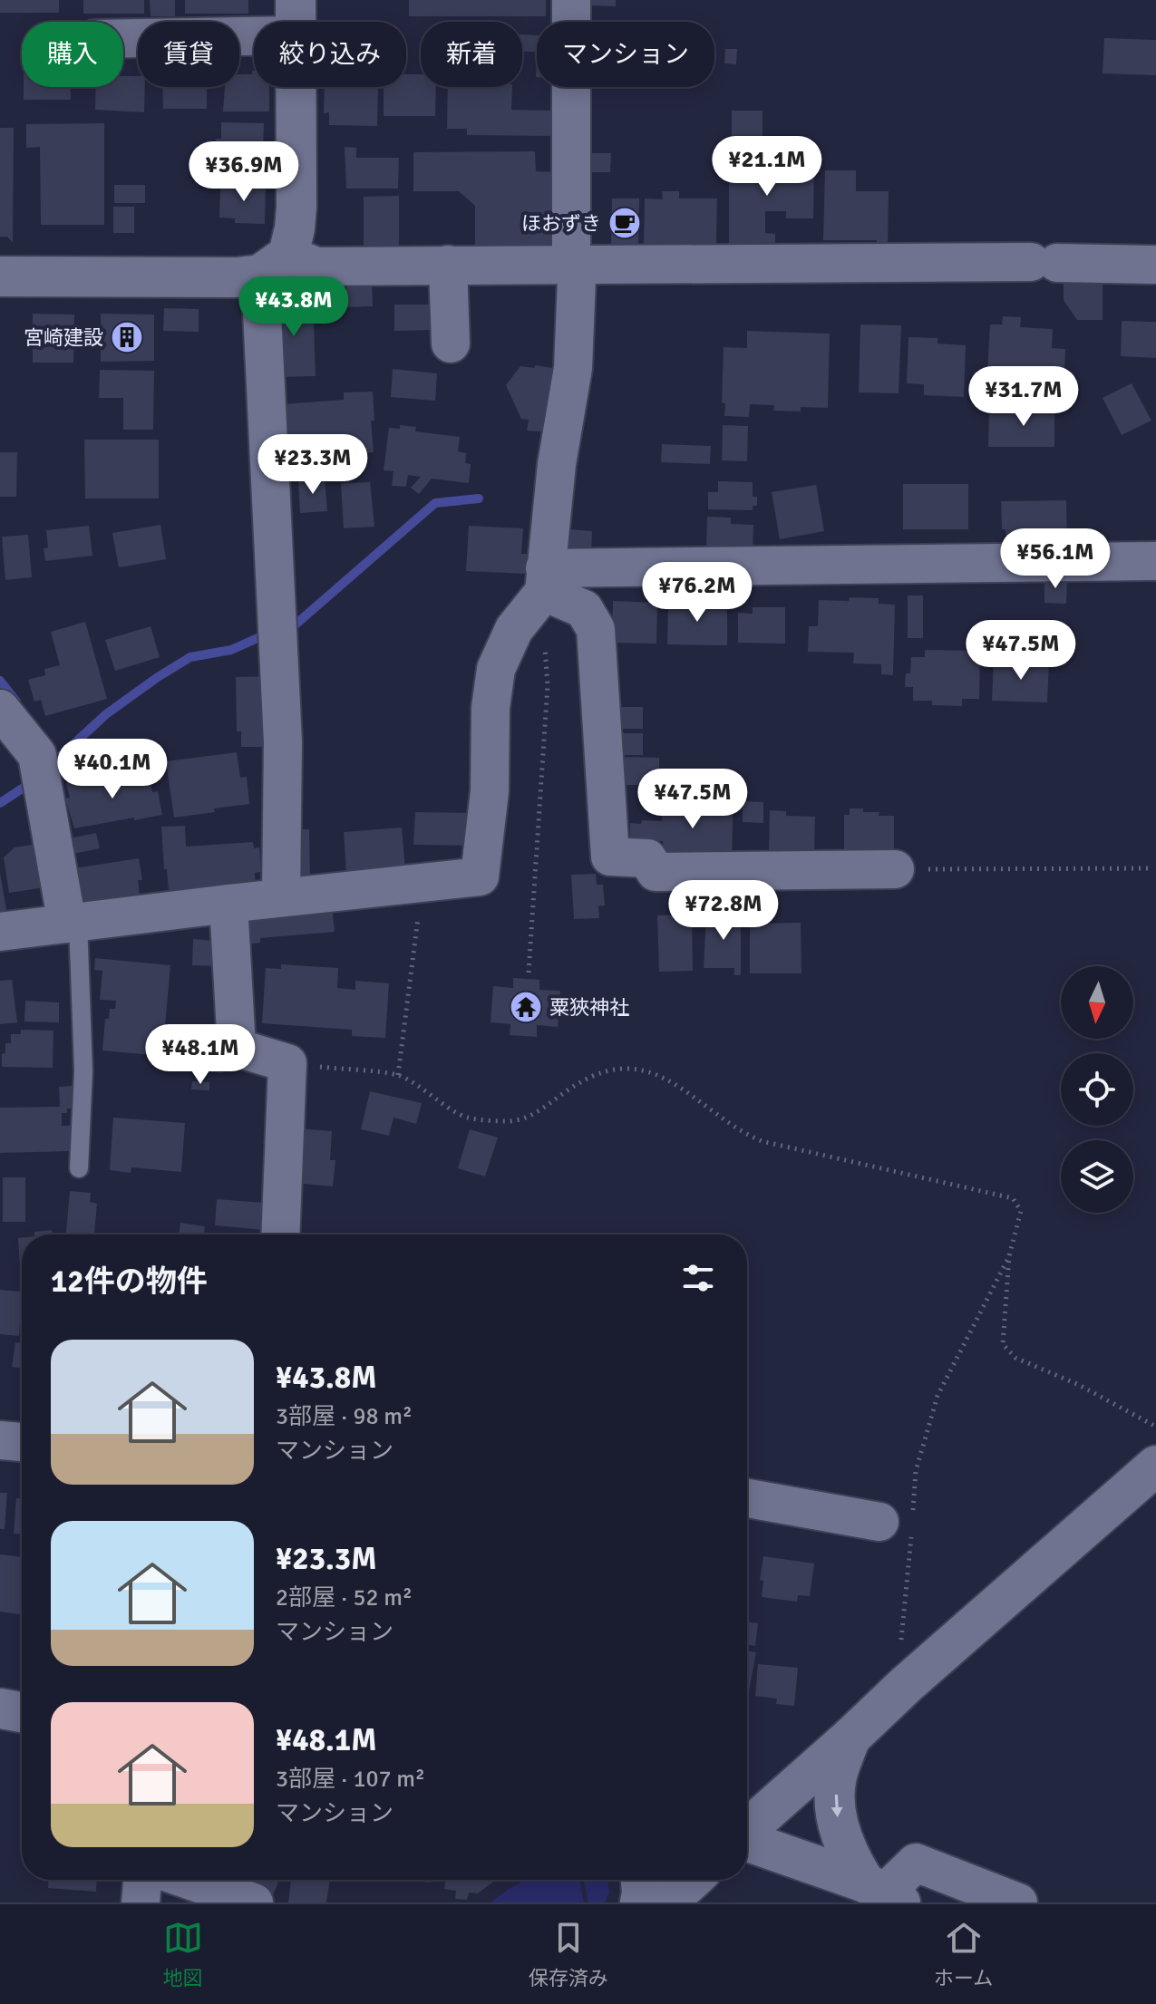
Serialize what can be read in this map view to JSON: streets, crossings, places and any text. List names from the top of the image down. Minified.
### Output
{"places":{"cafe":["ほおずき"],"building":["宮崎建設"],"temple":["粟狹神社"]},"north":"bottom","page":{"chip":["購入","賃貸","絞り込み","新着","マンション"],"price":["¥21.1M","¥36.9M","¥43.8M","¥31.7M","¥23.3M","¥56.1M","¥76.2M","¥47.5M","¥40.1M","¥47.5M","¥72.8M","¥48.1M"],"heading":"12件の物件","list":[{"name":"¥43.8M","note":"3部屋 · 98 m² · マンション"},{"name":"¥23.3M","note":"2部屋 · 52 m² · マンション"},{"name":"¥48.1M","note":"3部屋 · 107 m² · マンション"}],"tabs":["地図","保存済み","ホーム"]}}
